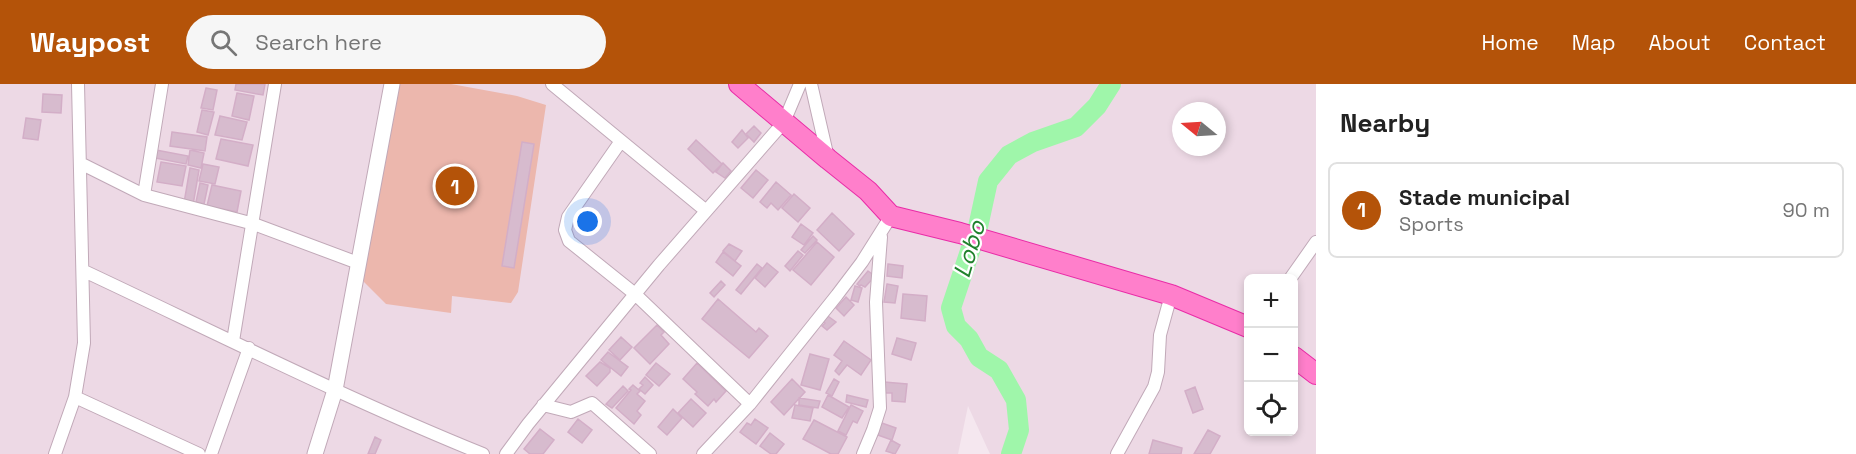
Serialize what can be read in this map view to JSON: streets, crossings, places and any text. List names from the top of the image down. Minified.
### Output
{"water":["Lobo"],"north":"left","page":{"header":"Waypost","search":"Search here","nav":["Home","Map","About","Contact"],"heading":"Nearby","list":[{"mark":"1","name":"Stade municipal","note":"Sports","value":"90 m"}],"pins":"1","map_buttons":["+","−"]}}
